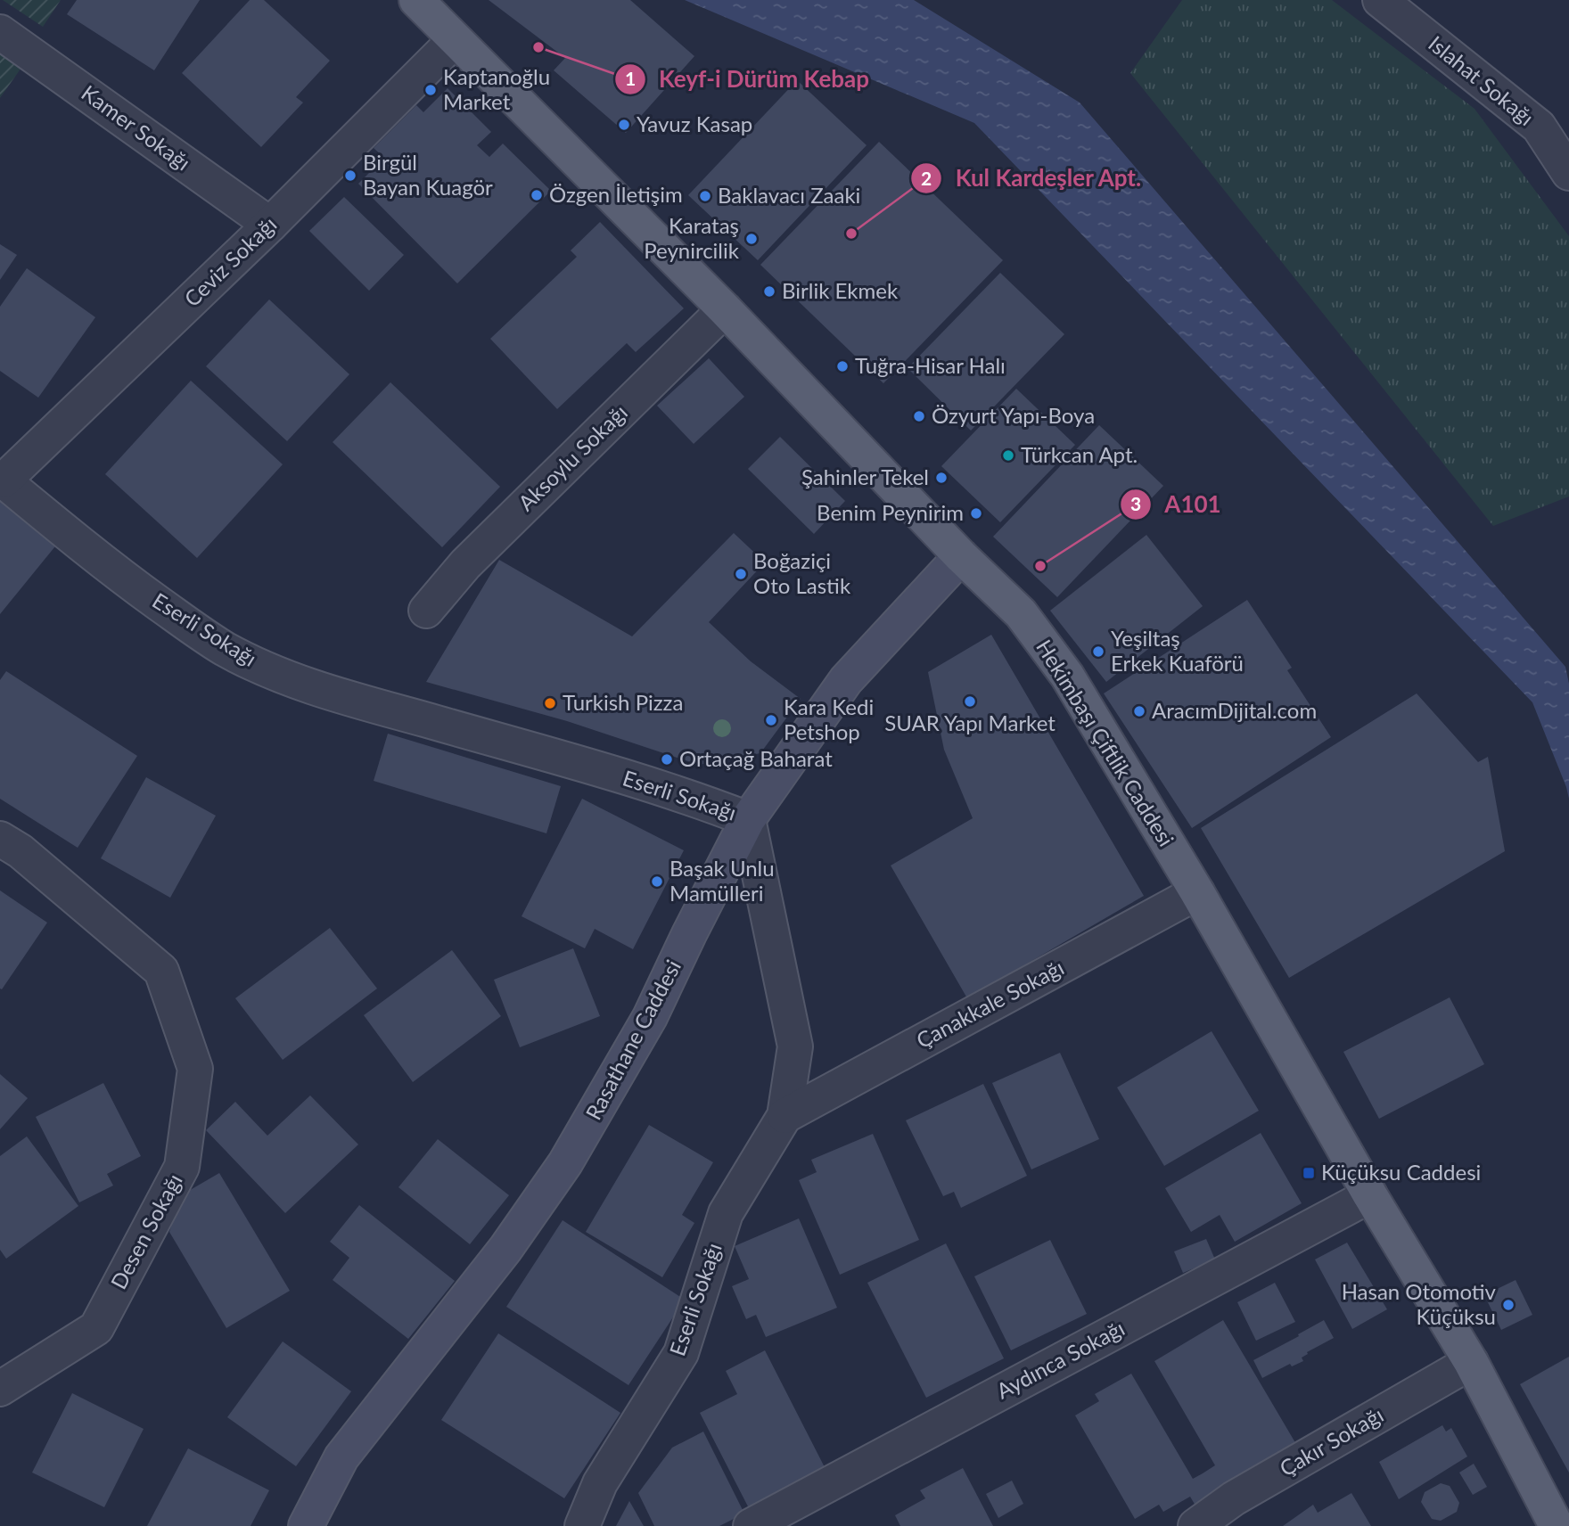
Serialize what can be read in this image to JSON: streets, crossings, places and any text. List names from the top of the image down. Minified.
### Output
{"streets":{"main road":["Hekimbaşı Çiftlik Caddesi"],"street":["Islahat Sokağı","Kamer Sokağı","Ceviz Sokağı","Aksoylu Sokağı","Eserli Sokağı","Çanakkale Sokağı","Rasathane Caddesi","Desen Sokağı","Aydınca Sokağı","Çakır Sokağı"]},"crossings":[["Kamer Sokağı","Ceviz Sokağı"],["Ceviz Sokağı","Eserli Sokağı"],["Ceviz Sokağı","Hekimbaşı Çiftlik Caddesi"],["Aksoylu Sokağı","Hekimbaşı Çiftlik Caddesi"],["Eserli Sokağı","Çanakkale Sokağı"],["Eserli Sokağı","Rasathane Caddesi"],["Hekimbaşı Çiftlik Caddesi","Çanakkale Sokağı"],["Hekimbaşı Çiftlik Caddesi","Rasathane Caddesi"],["Hekimbaşı Çiftlik Caddesi","Aydınca Sokağı"],["Hekimbaşı Çiftlik Caddesi","Çakır Sokağı"]],"places":{"other":["Keyf-i Dürüm Kebap","Kaptanoğlu Market","Yavuz Kasap","Birgül Bayan Kuagör","Özgen İletişim","Baklavacı Zaaki","Kul Kardeşler Apt.","Karataş Peynircilik","Birlik Ekmek","Tuğra-Hisar Halı","Özyurt Yapı-Boya","Türkcan Apt.","Şahinler Tekel","Benim Peynirim","A101","Boğaziçi Oto Lastik","Yeşiltaş Erkek Kuaförü","SUAR Yapı Market","Turkish Pizza","AracımDijital.com","Kara Kedi Petshop","Ortaçağ Baharat","Başak Unlu Mamülleri","Hasan Otomotiv Küçüksu"],"transit":["Küçüksu Caddesi"]}}
